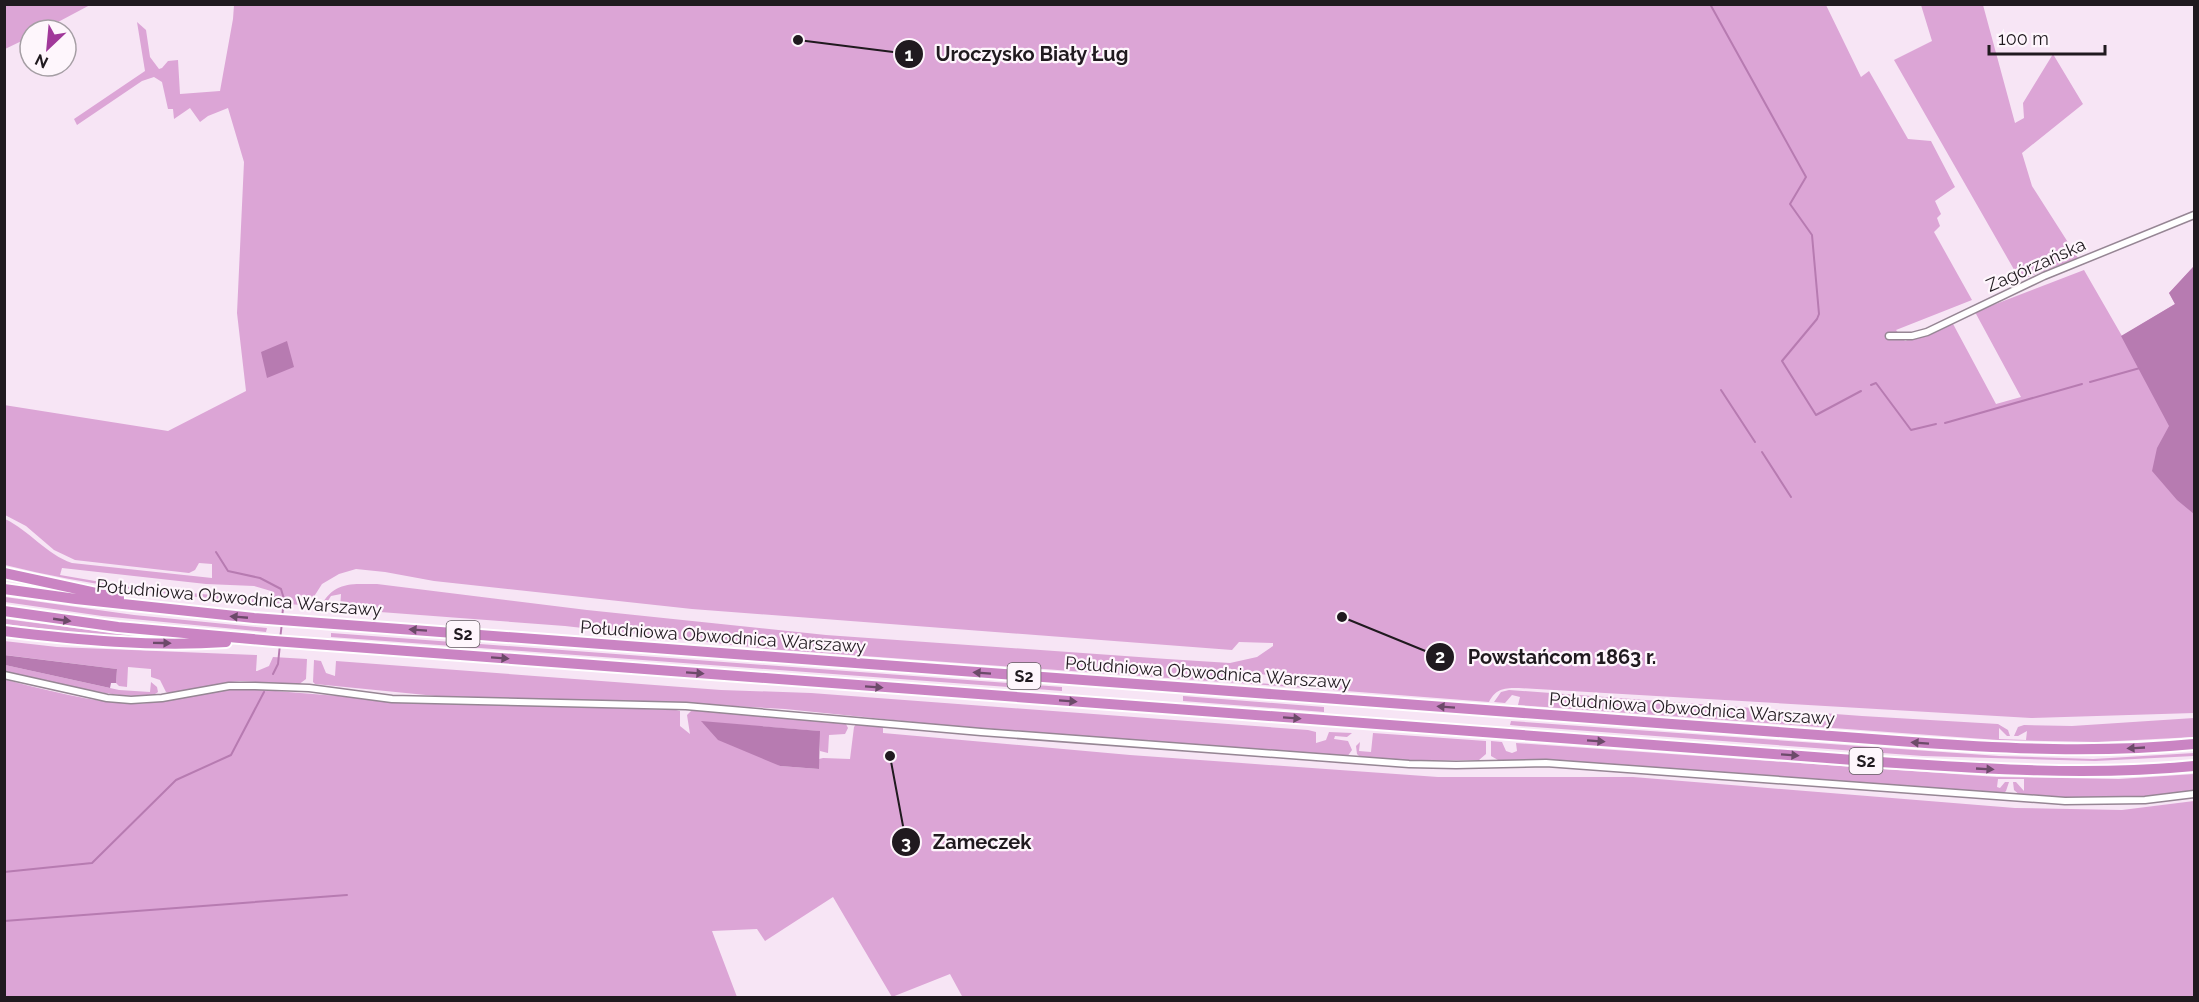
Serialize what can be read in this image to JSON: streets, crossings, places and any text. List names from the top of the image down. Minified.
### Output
{"streets":{"highway":["Południowa Obwodnica Warszawy","S2"],"street":["Zagórzańska"]},"places":["Uroczysko Biały Ług","Powstańcom 1863 r.","Zameczek"],"scale_bar":"100 m","north":"bottom left"}
